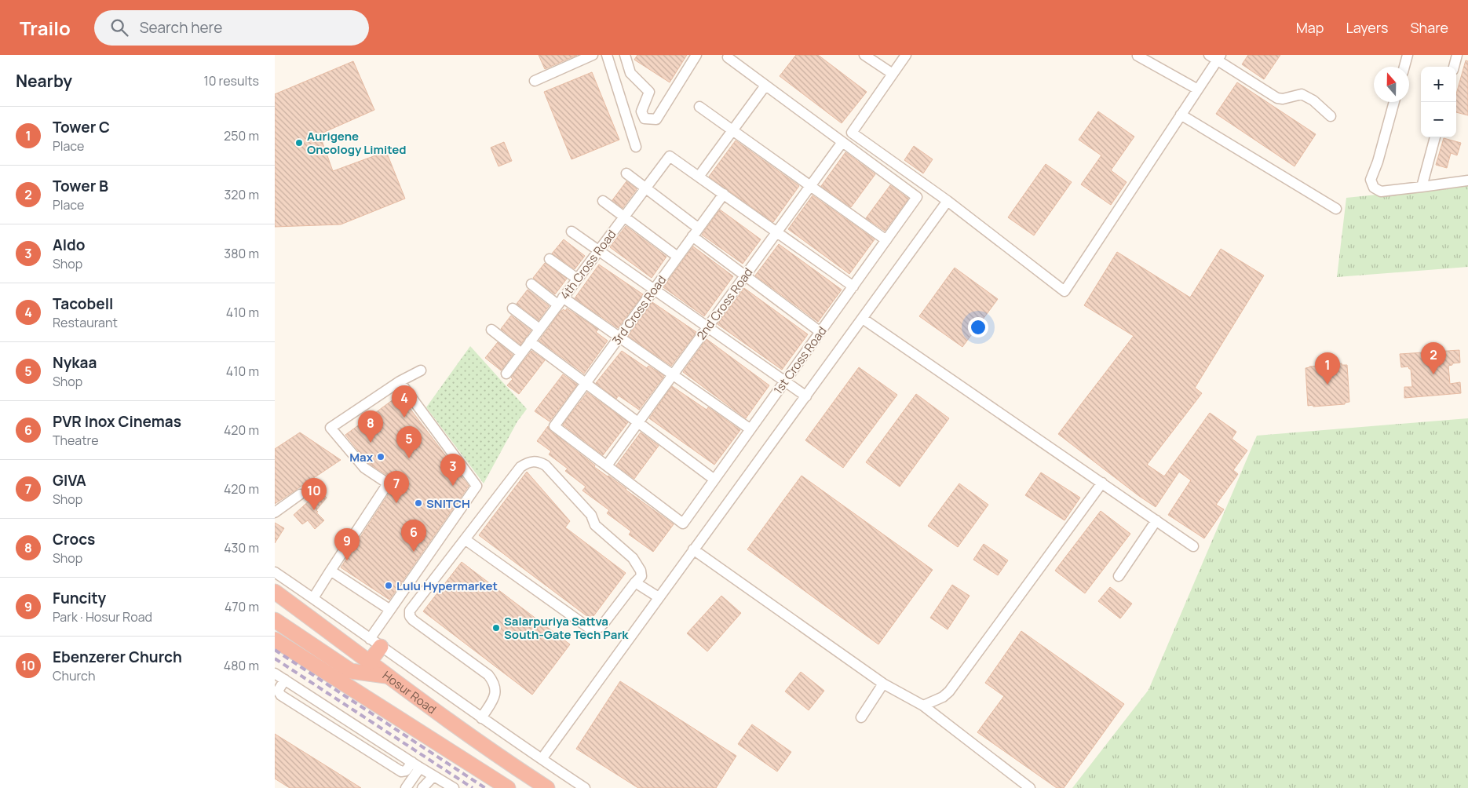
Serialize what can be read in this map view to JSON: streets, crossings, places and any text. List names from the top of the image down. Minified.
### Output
{"streets":{"highway":["Hosur Road"],"street":["4th Cross Road","2nd Cross Road","3rd Cross Road","1st Cross Road"]},"crossings":[["2nd Cross Road","3rd Cross Road"],["2nd Cross Road","1st Cross Road"],["3rd Cross Road","1st Cross Road"]],"places":["Aurigene Oncology Limited","Max","SNITCH","Lulu Hypermarket","Salarpuriya Sattva South-Gate Tech Park"],"north":"top","page":{"header":"Trailo","search":"Search here","nav":["Map","Layers","Share"],"heading":["Nearby","10 results"],"map_buttons":["+","−"],"list":[{"mark":"1","name":"Tower C","note":"Place","value":"250 m"},{"mark":"2","name":"Tower B","note":"Place","value":"320 m"},{"mark":"3","name":"Aldo","note":"Shop","value":"380 m"},{"mark":"4","name":"Tacobell","note":"Restaurant","value":"410 m"},{"mark":"5","name":"Nykaa","note":"Shop","value":"410 m"},{"mark":"6","name":"PVR Inox Cinemas","note":"Theatre","value":"420 m"},{"mark":"7","name":"GIVA","note":"Shop","value":"420 m"},{"mark":"8","name":"Crocs","note":"Shop","value":"430 m"},{"mark":"9","name":"Funcity","note":"Park · Hosur Road","value":"470 m"},{"mark":"10","name":"Ebenzerer Church","note":"Church","value":"480 m"}],"pins":["2","1","4","8","5","3","7","10","6","9"]}}
